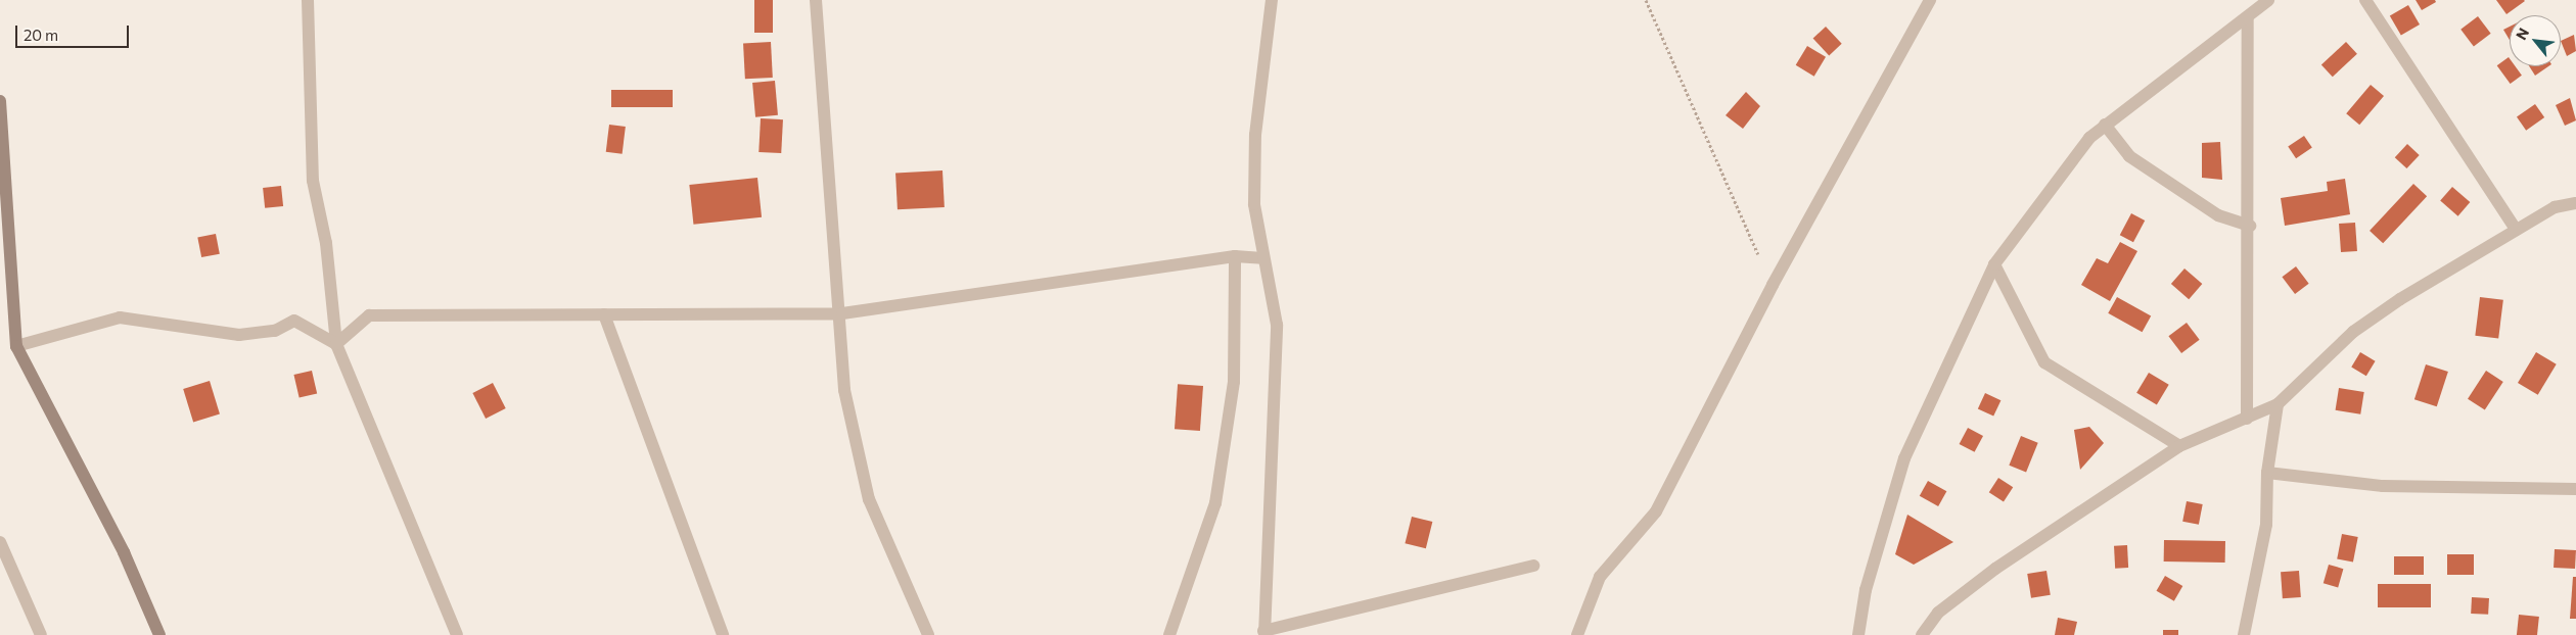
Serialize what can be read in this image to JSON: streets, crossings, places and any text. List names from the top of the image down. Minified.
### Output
{"scale_bar":"20 m","north":"top left"}
